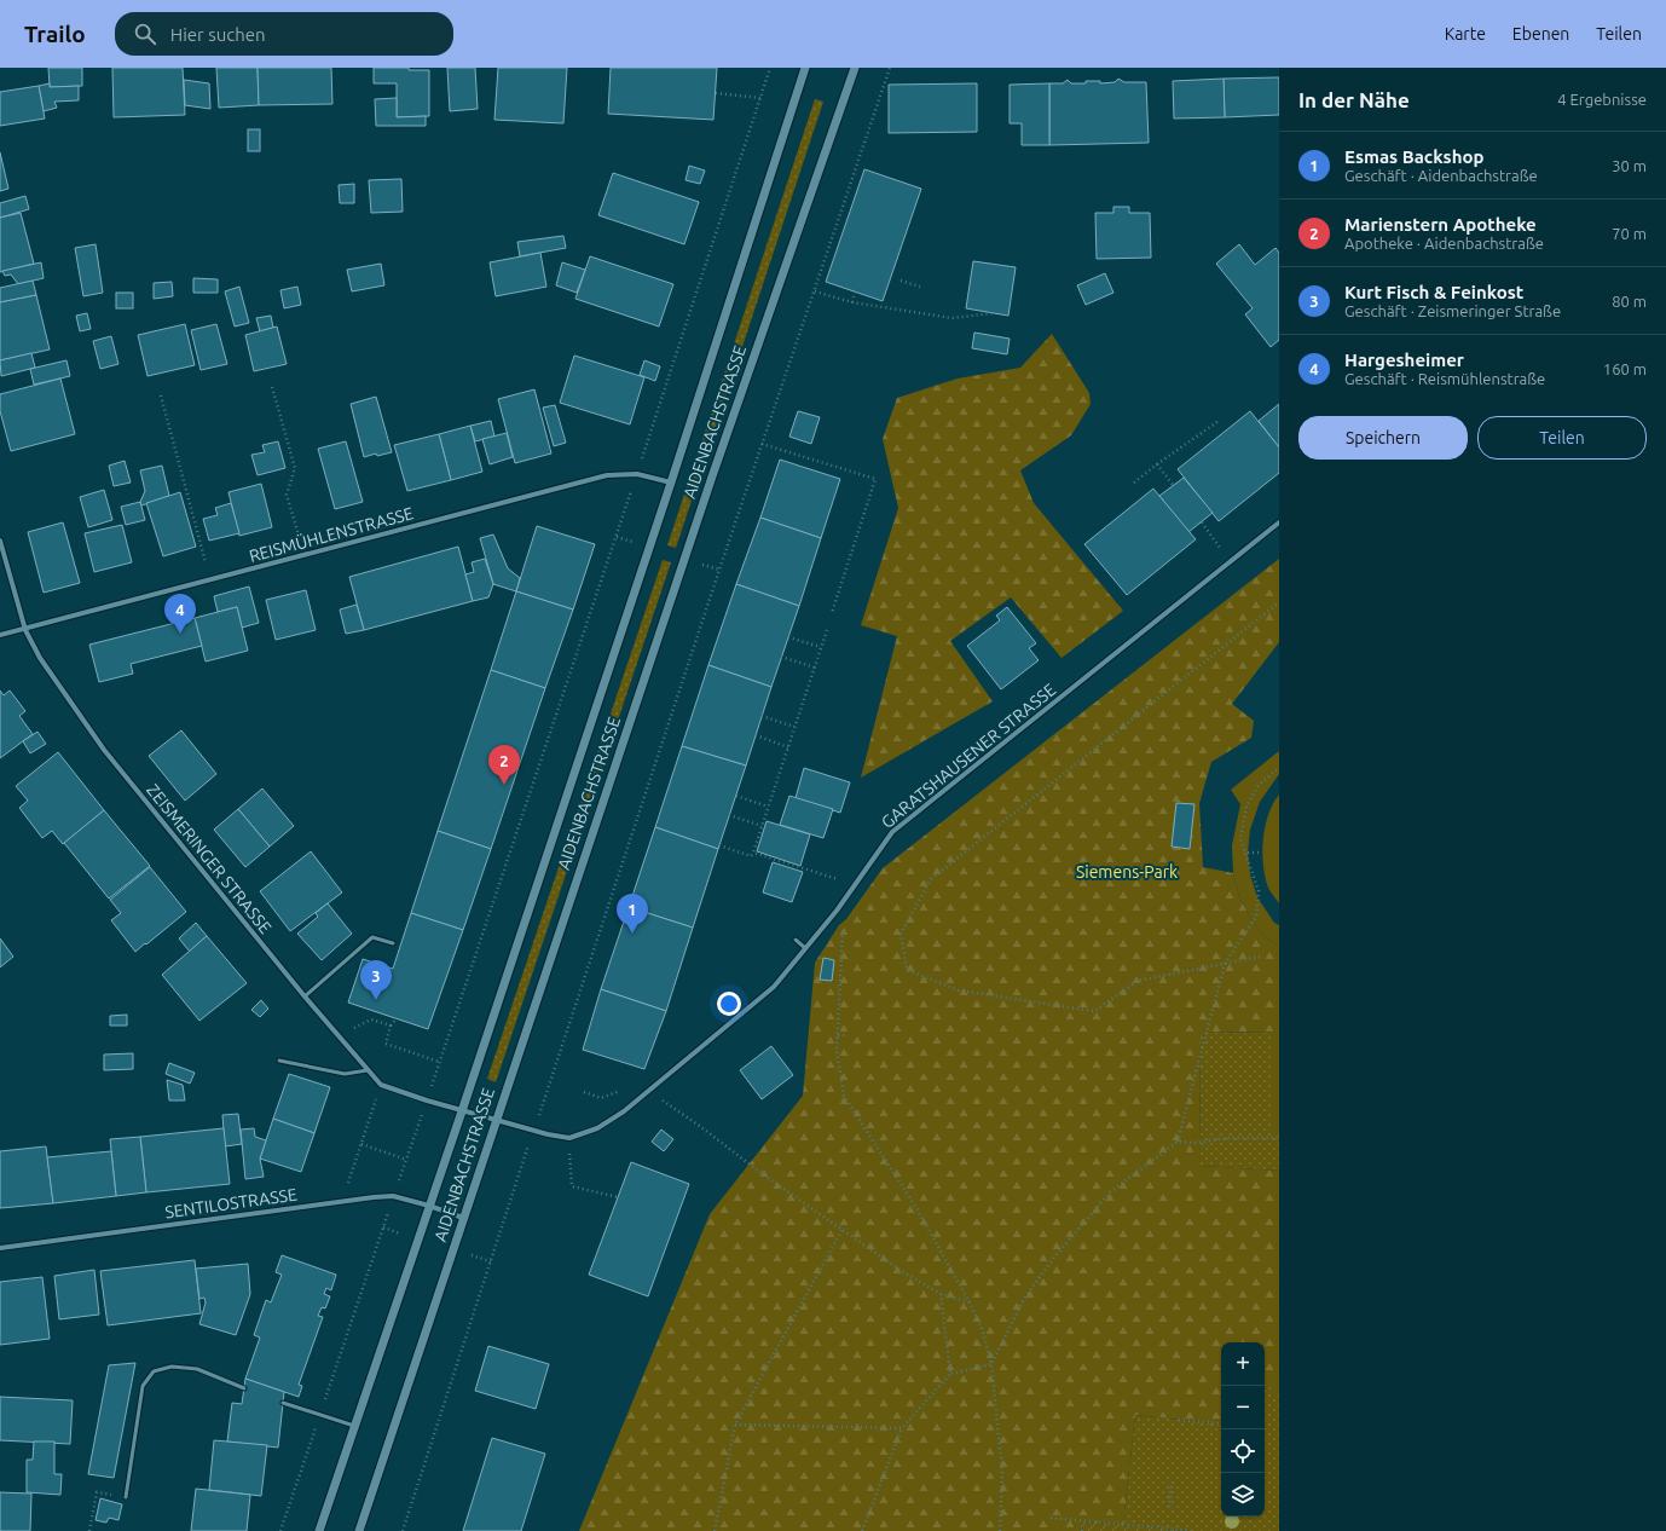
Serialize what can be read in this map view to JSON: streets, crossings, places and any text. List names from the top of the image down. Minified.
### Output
{"streets":{"street":["AIDENBACHSTRASSE","REISMÜHLENSTRASSE","GARATSHAUSENER STRASSE","ZEISMERINGER STRASSE","SENTILOSTRASSE"]},"crossings":[["AIDENBACHSTRASSE","REISMÜHLENSTRASSE"],["AIDENBACHSTRASSE","GARATSHAUSENER STRASSE"],["AIDENBACHSTRASSE","ZEISMERINGER STRASSE"],["AIDENBACHSTRASSE","SENTILOSTRASSE"],["REISMÜHLENSTRASSE","ZEISMERINGER STRASSE"],["GARATSHAUSENER STRASSE","ZEISMERINGER STRASSE"]],"parks":["Siemens-Park"],"page":{"header":"Trailo","search":"Hier suchen","nav":["Karte","Ebenen","Teilen"],"heading":["In der Nähe","4 Ergebnisse"],"list":[{"mark":"1","name":"Esmas Backshop","note":"Geschäft · Aidenbachstraße","value":"30 m"},{"mark":"2","name":"Marienstern Apotheke","note":"Apotheke · Aidenbachstraße","value":"70 m"},{"mark":"3","name":"Kurt Fisch & Feinkost","note":"Geschäft · Zeismeringer Straße","value":"80 m"},{"mark":"4","name":"Hargesheimer","note":"Geschäft · Reismühlenstraße","value":"160 m"}],"buttons":["Speichern","Teilen"],"pins":["4","2","1","3"],"map_buttons":["+","−"]}}
